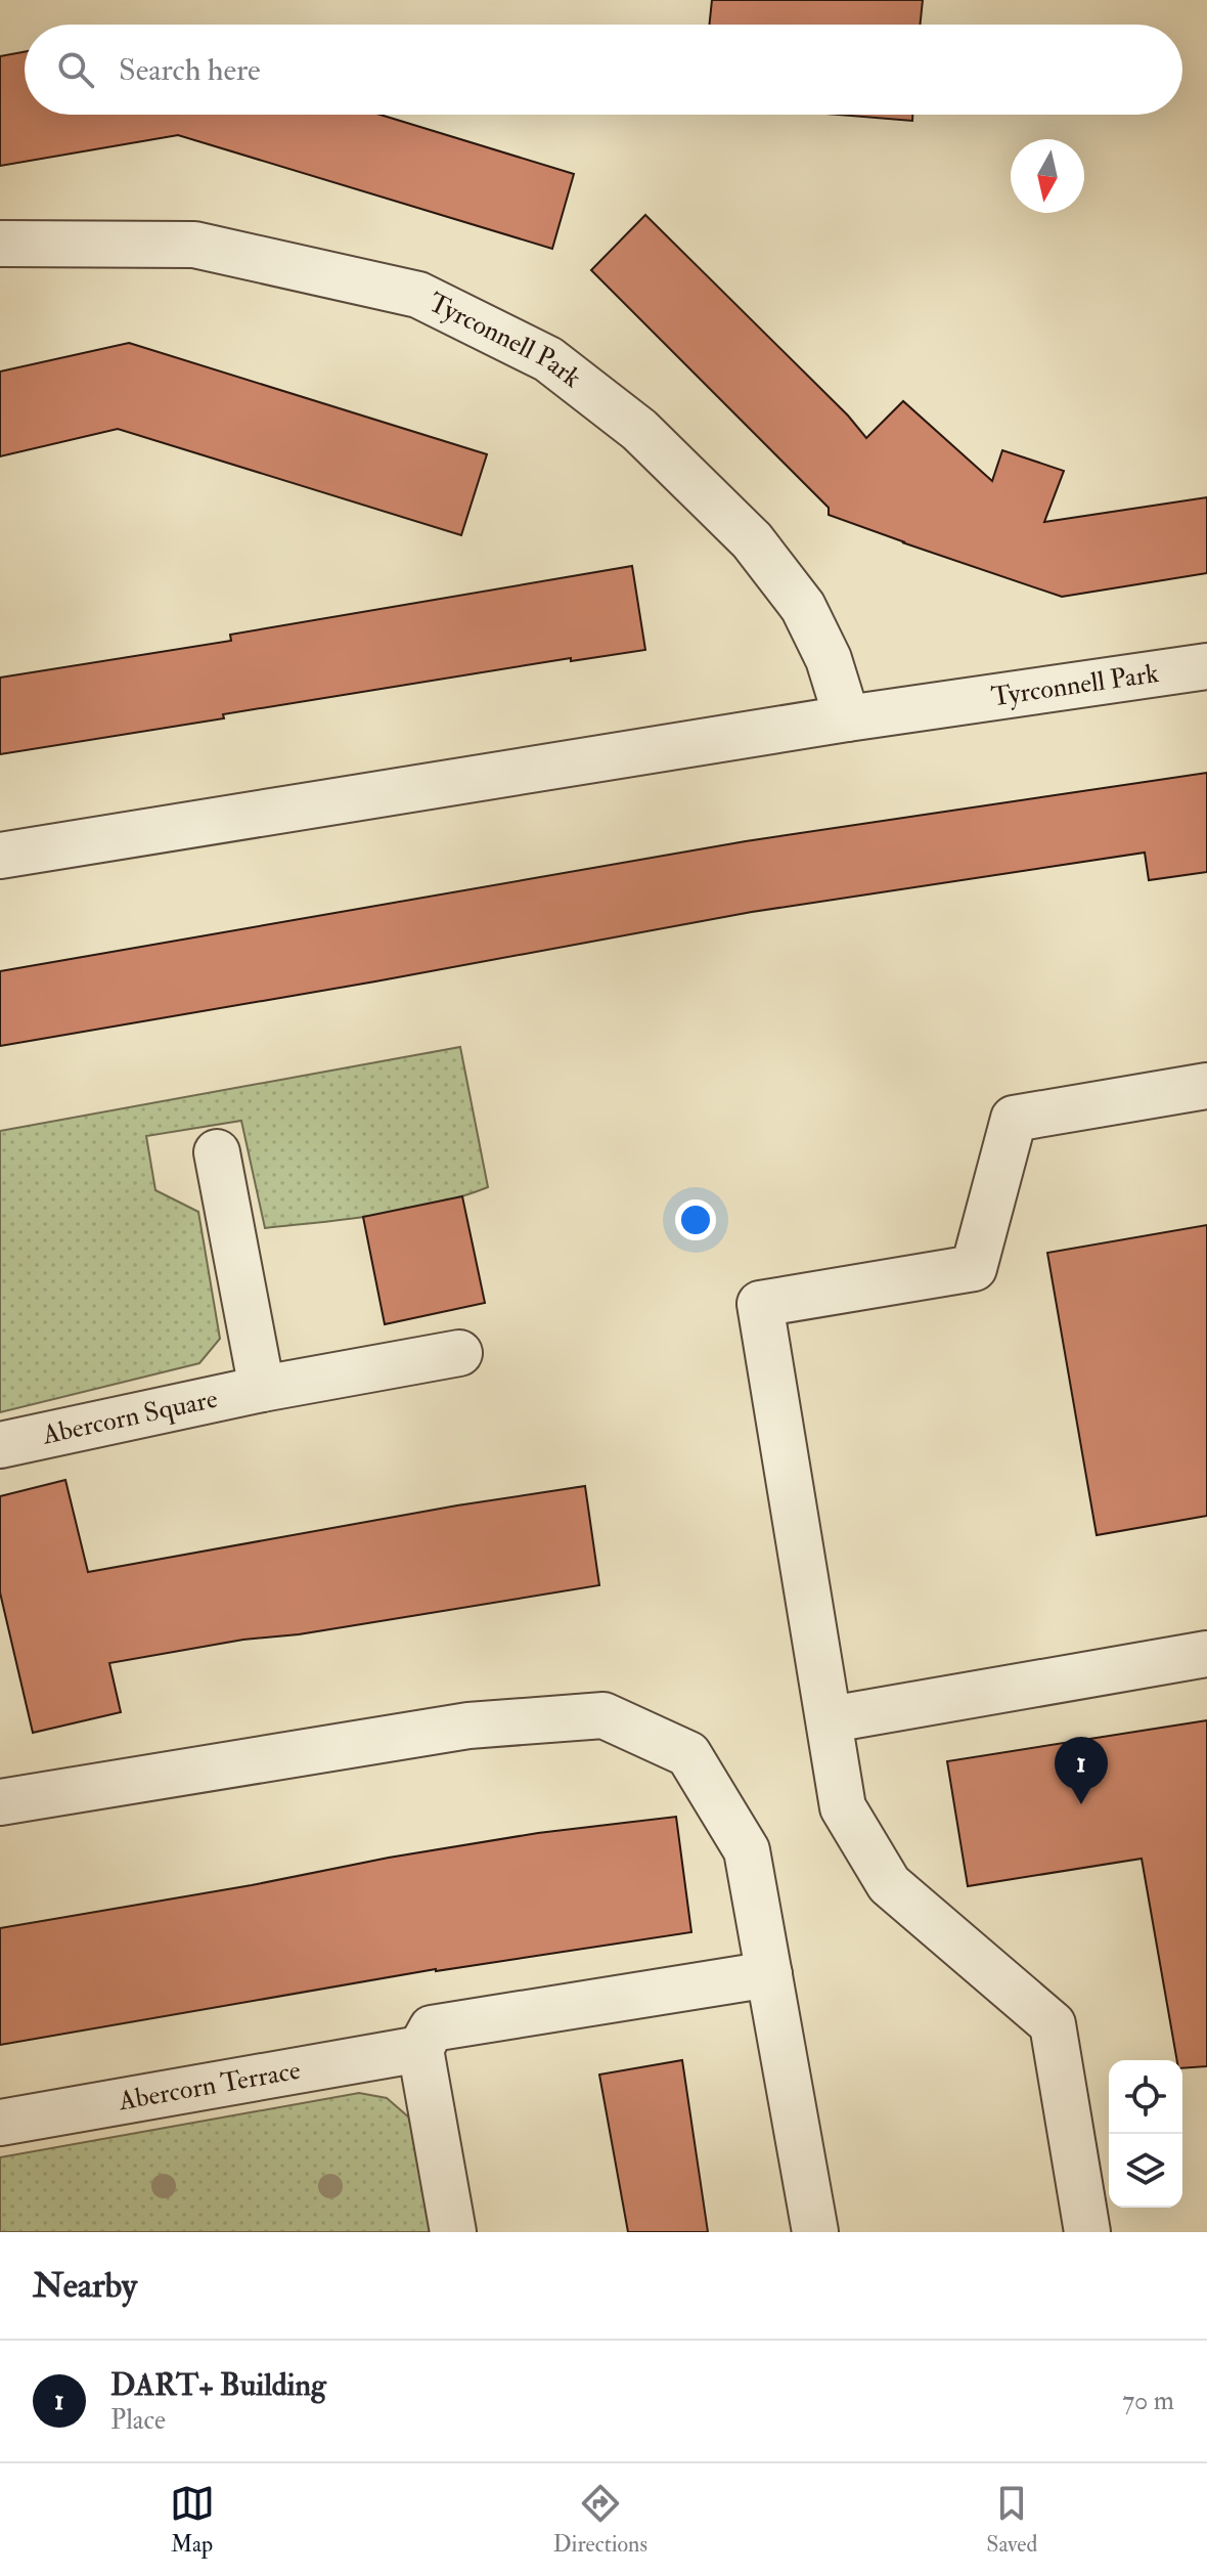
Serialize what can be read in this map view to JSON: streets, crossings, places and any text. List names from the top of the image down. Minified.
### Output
{"streets":{"street":["Tyrconnell Park","Abercorn Square","Abercorn Terrace"]},"north":"bottom","page":{"search":"Search here","pins":"1","heading":"Nearby","list":[{"mark":"1","name":"DART+ Building","note":"Place","value":"70 m"}],"nav":["Map","Directions","Saved"]}}
